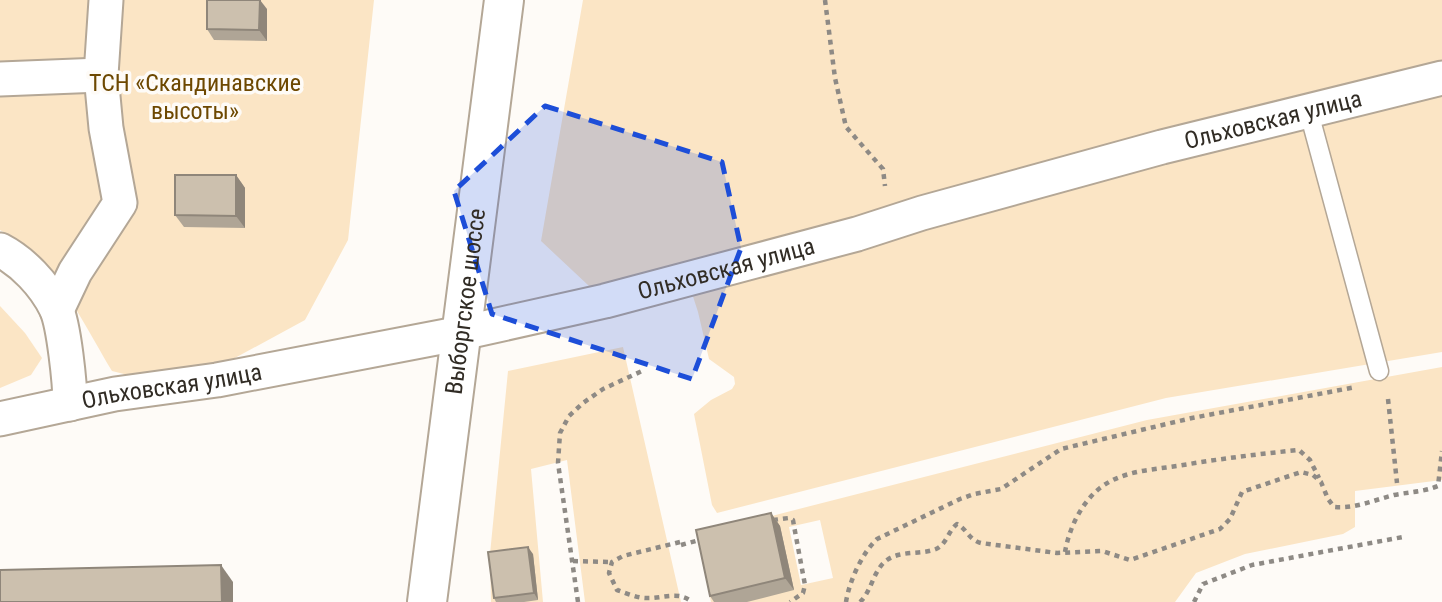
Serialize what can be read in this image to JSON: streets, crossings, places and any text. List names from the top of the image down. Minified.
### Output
{"streets":{"main road":["Выборгское шоссе"],"street":["Ольховская улица"]},"crossings":[["Ольховская улица","Выборгское шоссе"]],"parks":["ТСН «Скандинавские высоты»"]}
